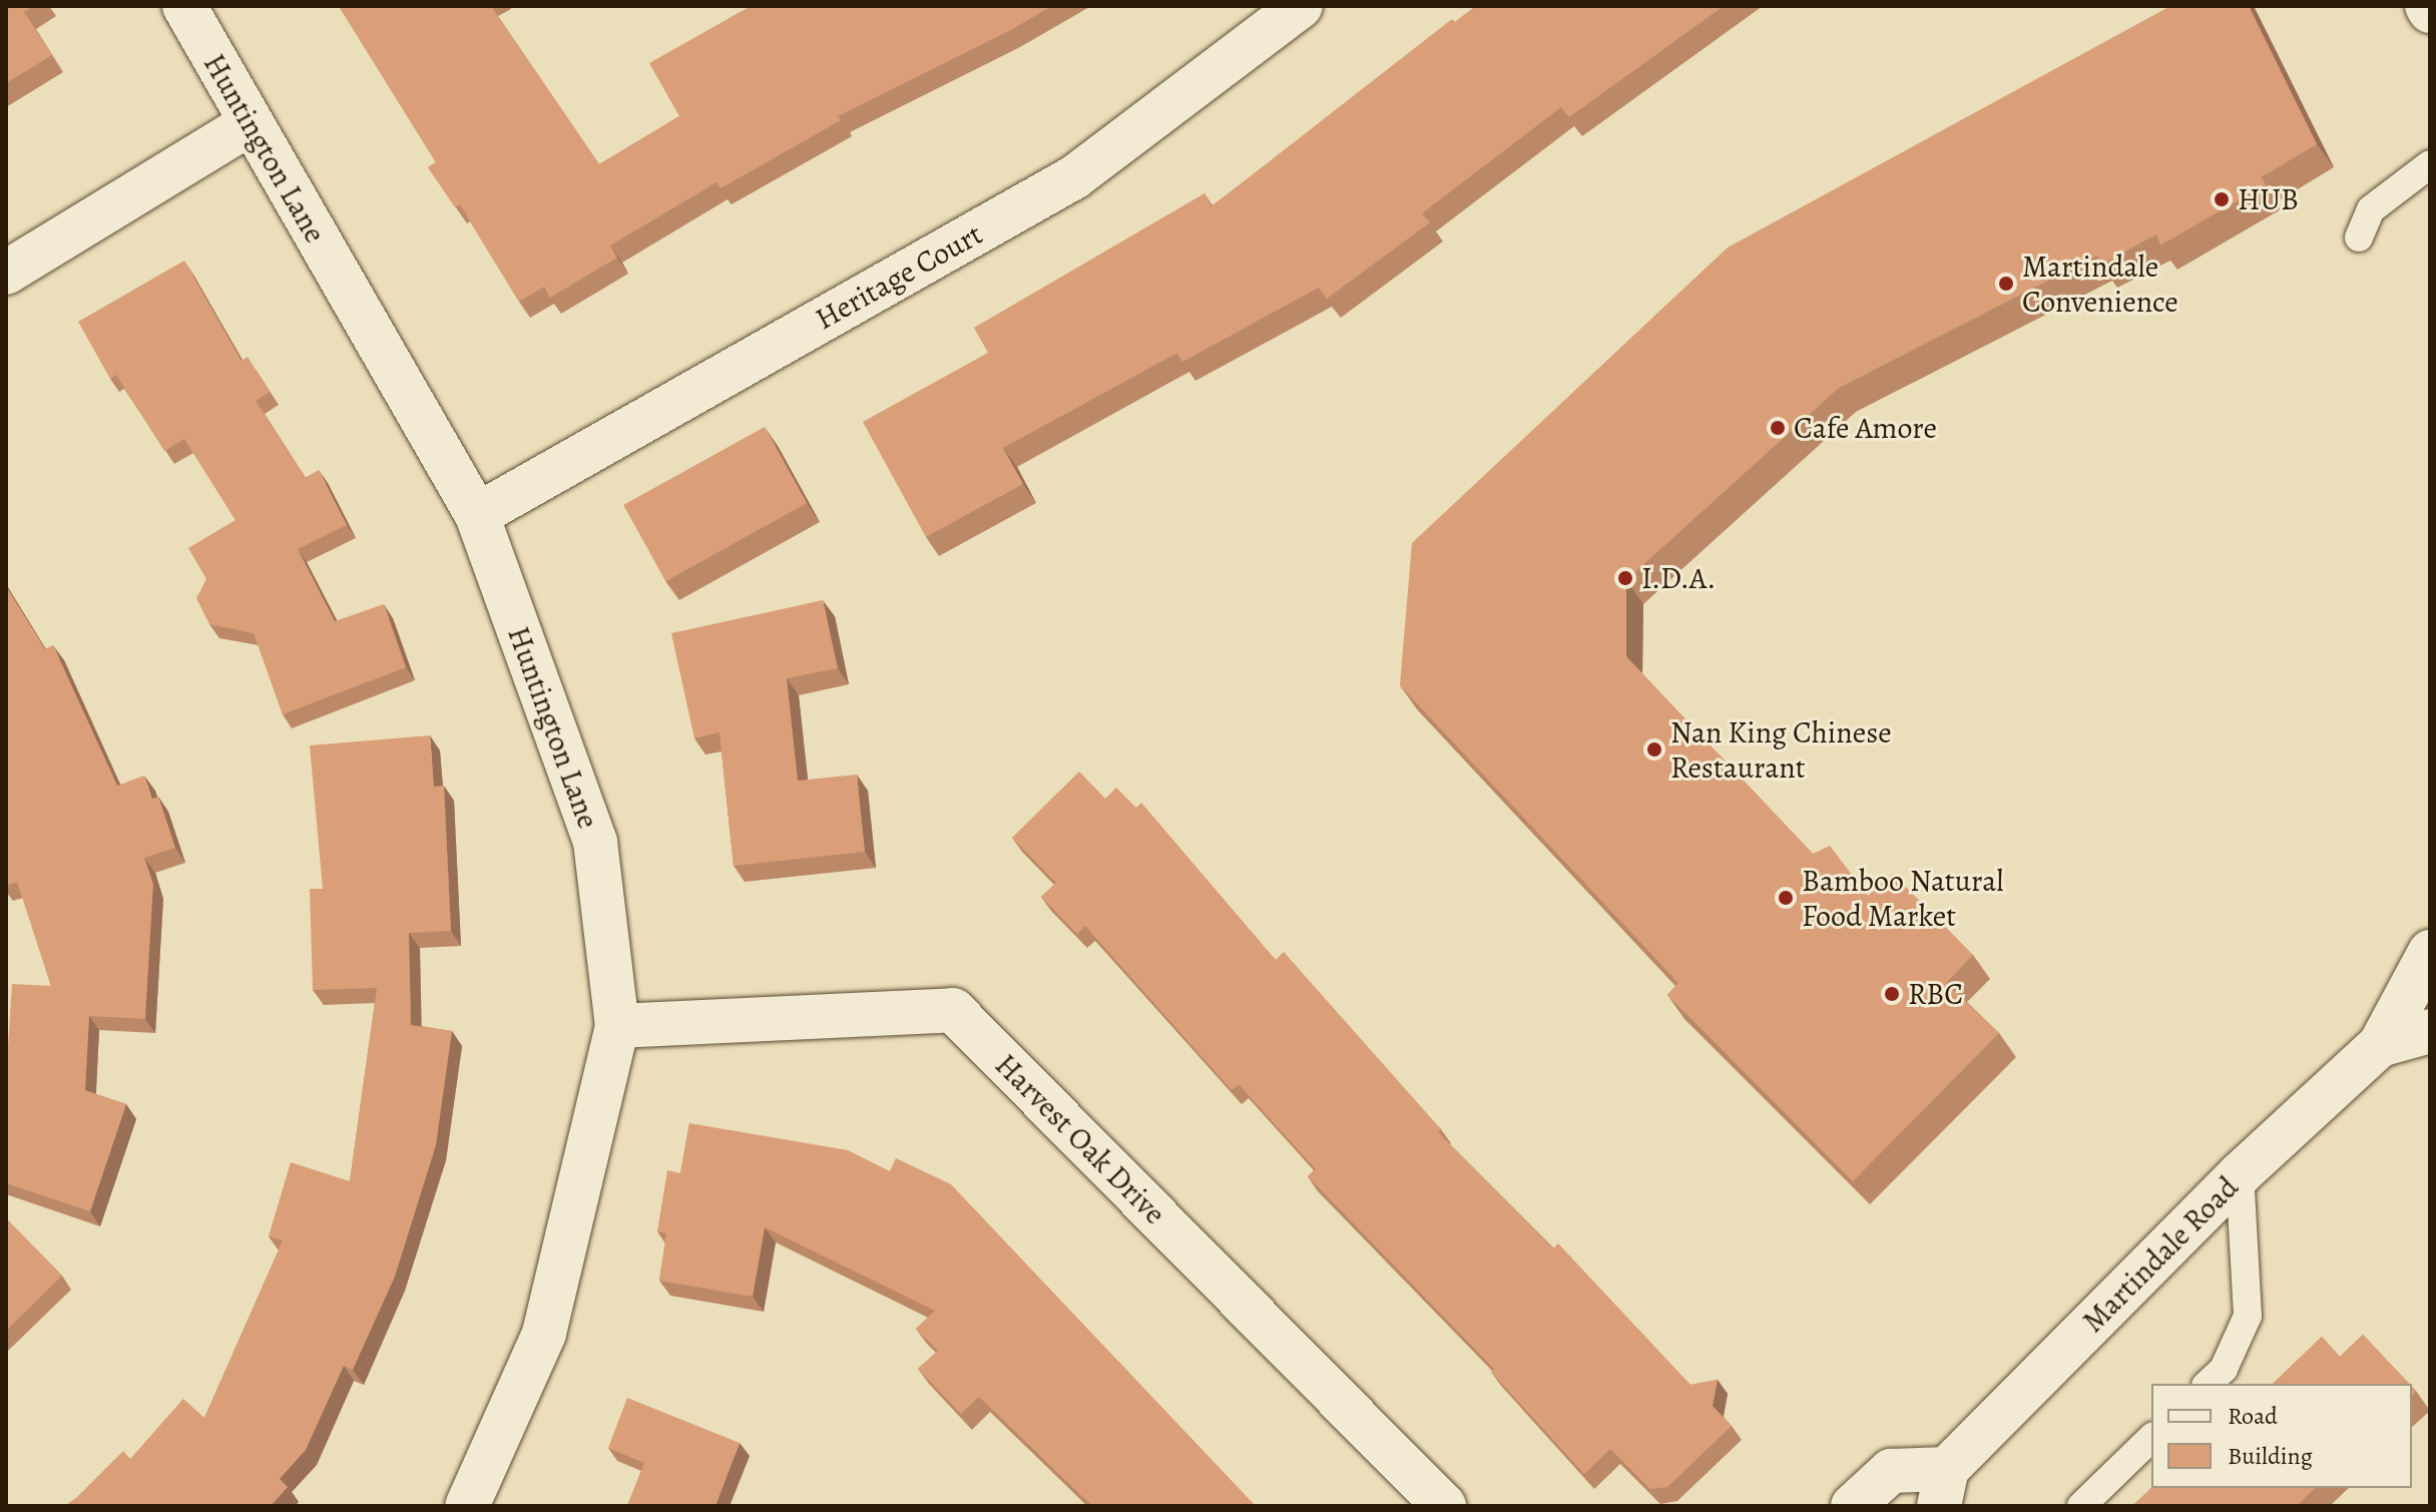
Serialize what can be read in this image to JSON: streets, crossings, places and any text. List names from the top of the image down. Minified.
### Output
{"streets":{"street":["Huntington Lane","Heritage Court","Harvest Oak Drive","Martindale Road"]},"crossings":[["Huntington Lane","Heritage Court"],["Huntington Lane","Harvest Oak Drive"]],"places":["HUB","Martindale Convenience","Cafe Amore","I.D.A.","Nan King Chinese Restaurant","Bamboo Natural Food Market","RBC"],"legend":["Road","Building"]}
